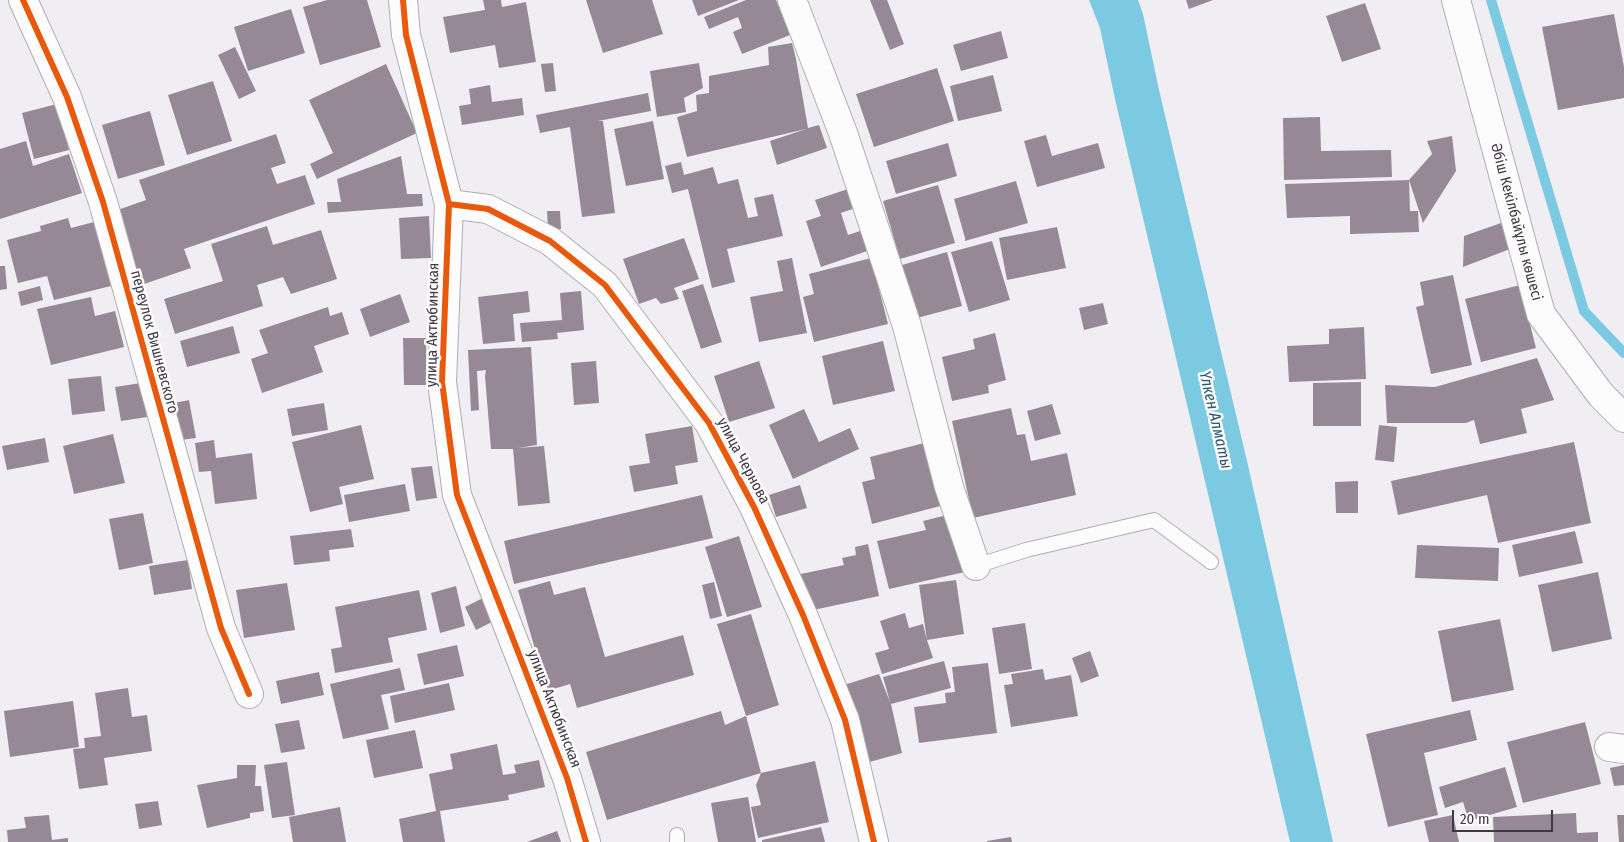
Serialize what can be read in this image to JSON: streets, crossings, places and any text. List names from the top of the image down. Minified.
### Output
{"streets":{"street":["Әбіш Кекілбайұлы көшесі","улица Актюбинская","переулок Вишневского","улица Чернова"]},"crossings":[["улица Актюбинская","улица Чернова"]],"water":["Үлкен Алматы"],"scale_bar":"20 m"}
